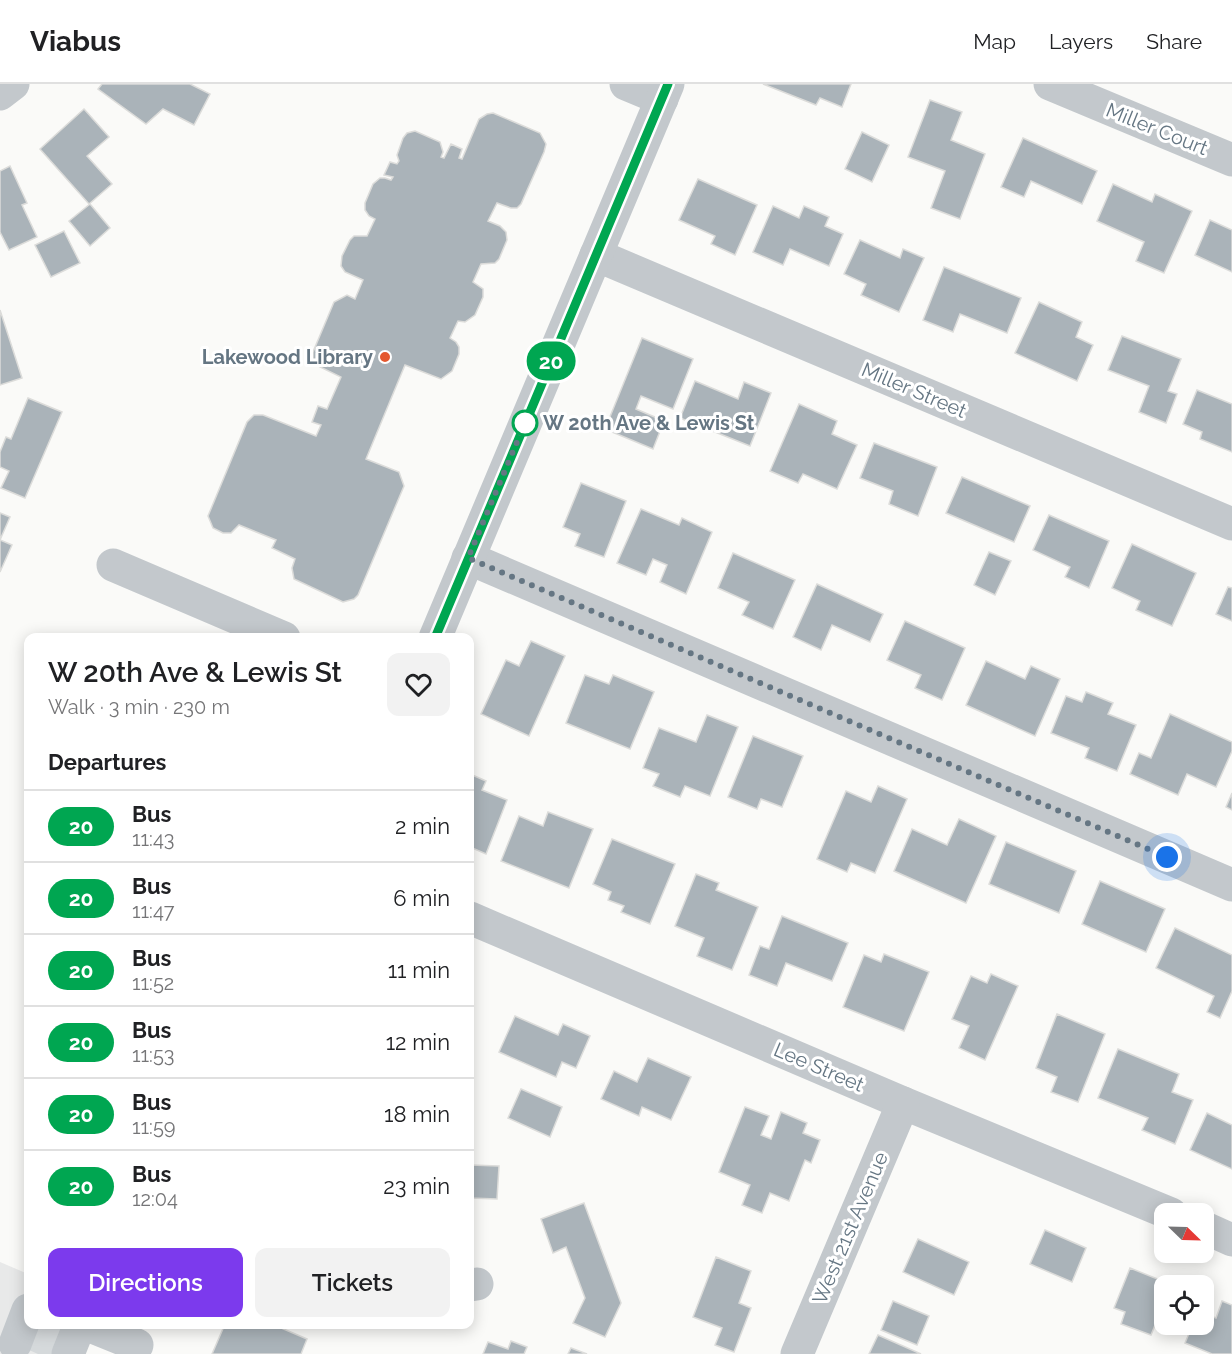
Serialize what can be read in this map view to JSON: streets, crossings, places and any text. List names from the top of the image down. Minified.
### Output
{"streets":{"street":["Miller Court","Miller Street","Lee Street","West 21st Avenue"]},"crossings":[["Lee Street","West 21st Avenue"]],"places":["Lakewood Library","W 20th Ave & Lewis St"],"lines":["bus line 20"],"north":"bottom right","page":{"header":"Viabus","nav":["Map","Layers","Share"],"on_map":"20","heading":[["W 20th Ave & Lewis St","Walk · 3 min · 230 m"],"Departures"],"list":[{"mark":"20","name":"Bus","note":"11:43","value":"2 min"},{"mark":"20","name":"Bus","note":"11:47","value":"6 min"},{"mark":"20","name":"Bus","note":"11:52","value":"11 min"},{"mark":"20","name":"Bus","note":"11:53","value":"12 min"},{"mark":"20","name":"Bus","note":"11:59","value":"18 min"},{"mark":"20","name":"Bus","note":"12:04","value":"23 min"}],"buttons":["Directions","Tickets"]}}
